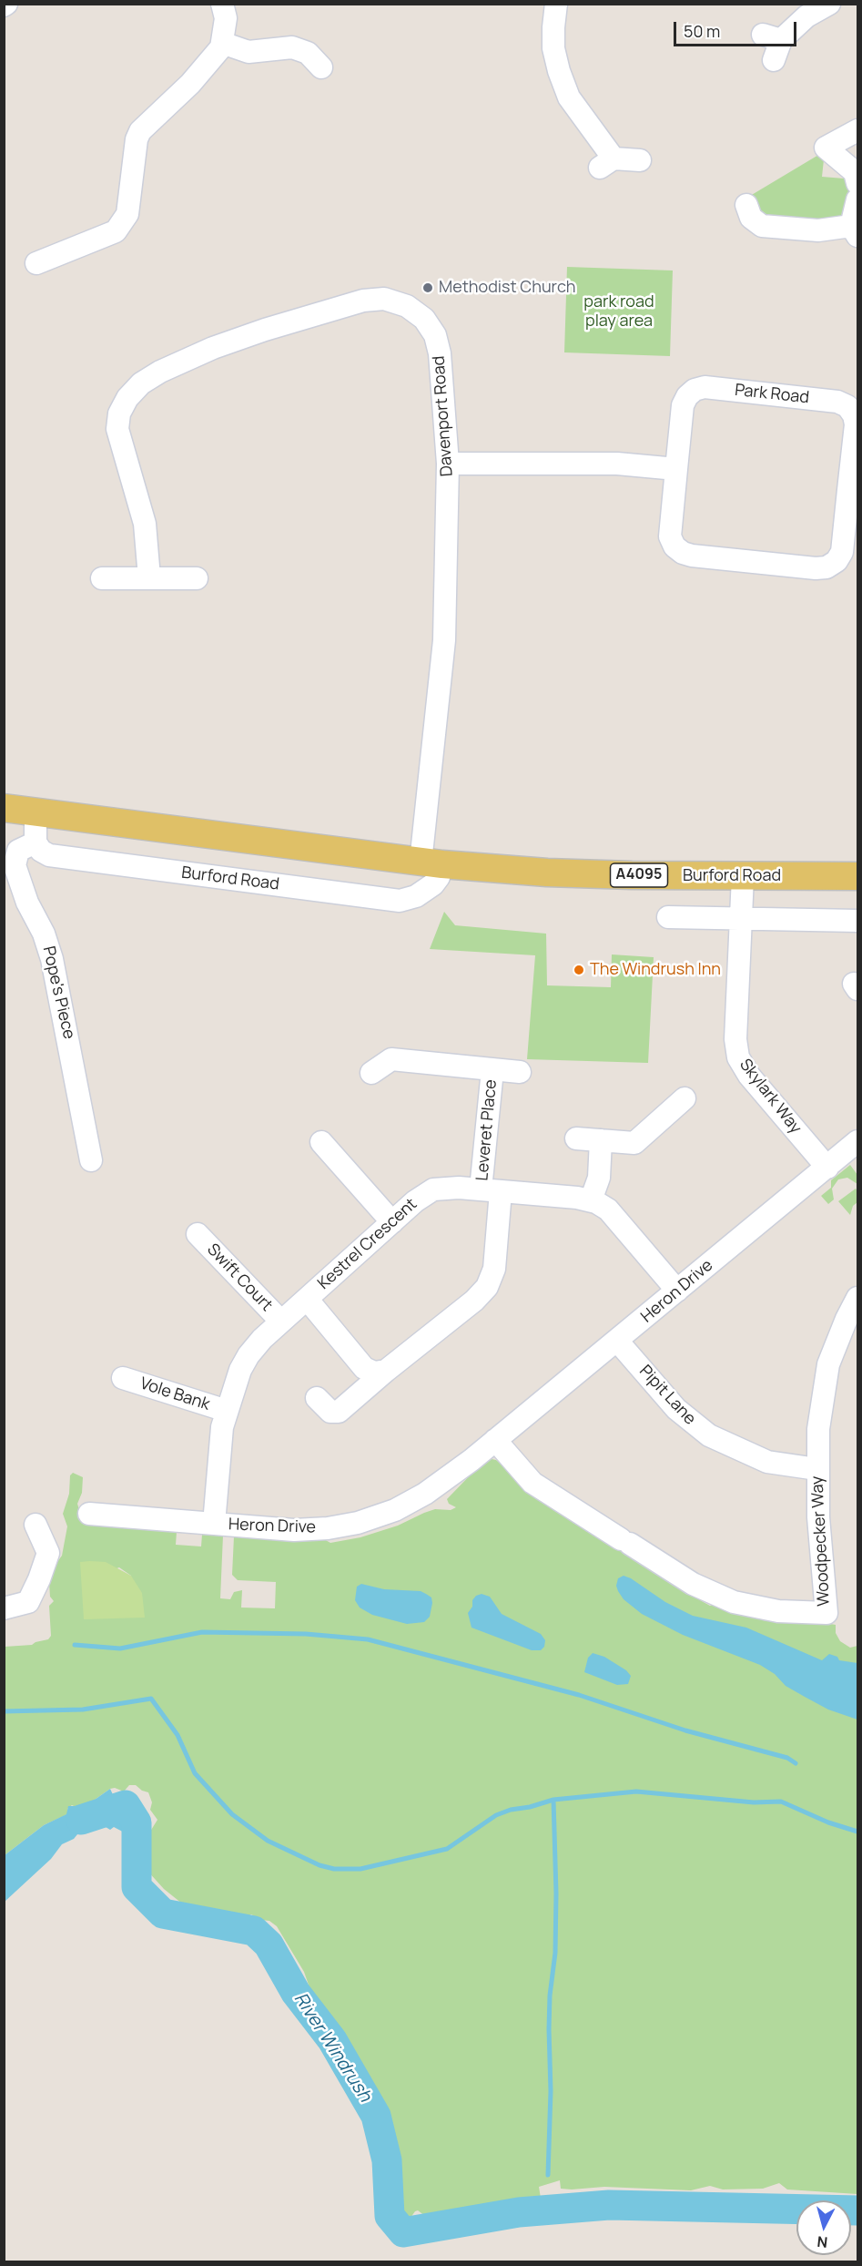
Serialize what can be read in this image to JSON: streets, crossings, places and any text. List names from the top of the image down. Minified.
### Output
{"streets":{"main road":["A4095","Burford Road"],"street":["Park Road","Davenport Road","Pope's Piece","Skylark Way","Leveret Place","Kestrel Crescent","Swift Court","Heron Drive","Vole Bank","Pipit Lane","Woodpecker Way"]},"crossings":[["Davenport Road","Burford Road"],["Burford Road","Pope's Piece"],["Burford Road","Skylark Way"],["Skylark Way","Heron Drive"],["Leveret Place","Kestrel Crescent"],["Kestrel Crescent","Swift Court"],["Kestrel Crescent","Heron Drive"],["Kestrel Crescent","Vole Bank"],["Heron Drive","Pipit Lane"],["Heron Drive","Woodpecker Way"],["Pipit Lane","Woodpecker Way"]],"water":["River Windrush"],"parks":["park road play area"],"places":["Methodist Church","The Windrush Inn"],"scale_bar":"50 m","north":"bottom"}
